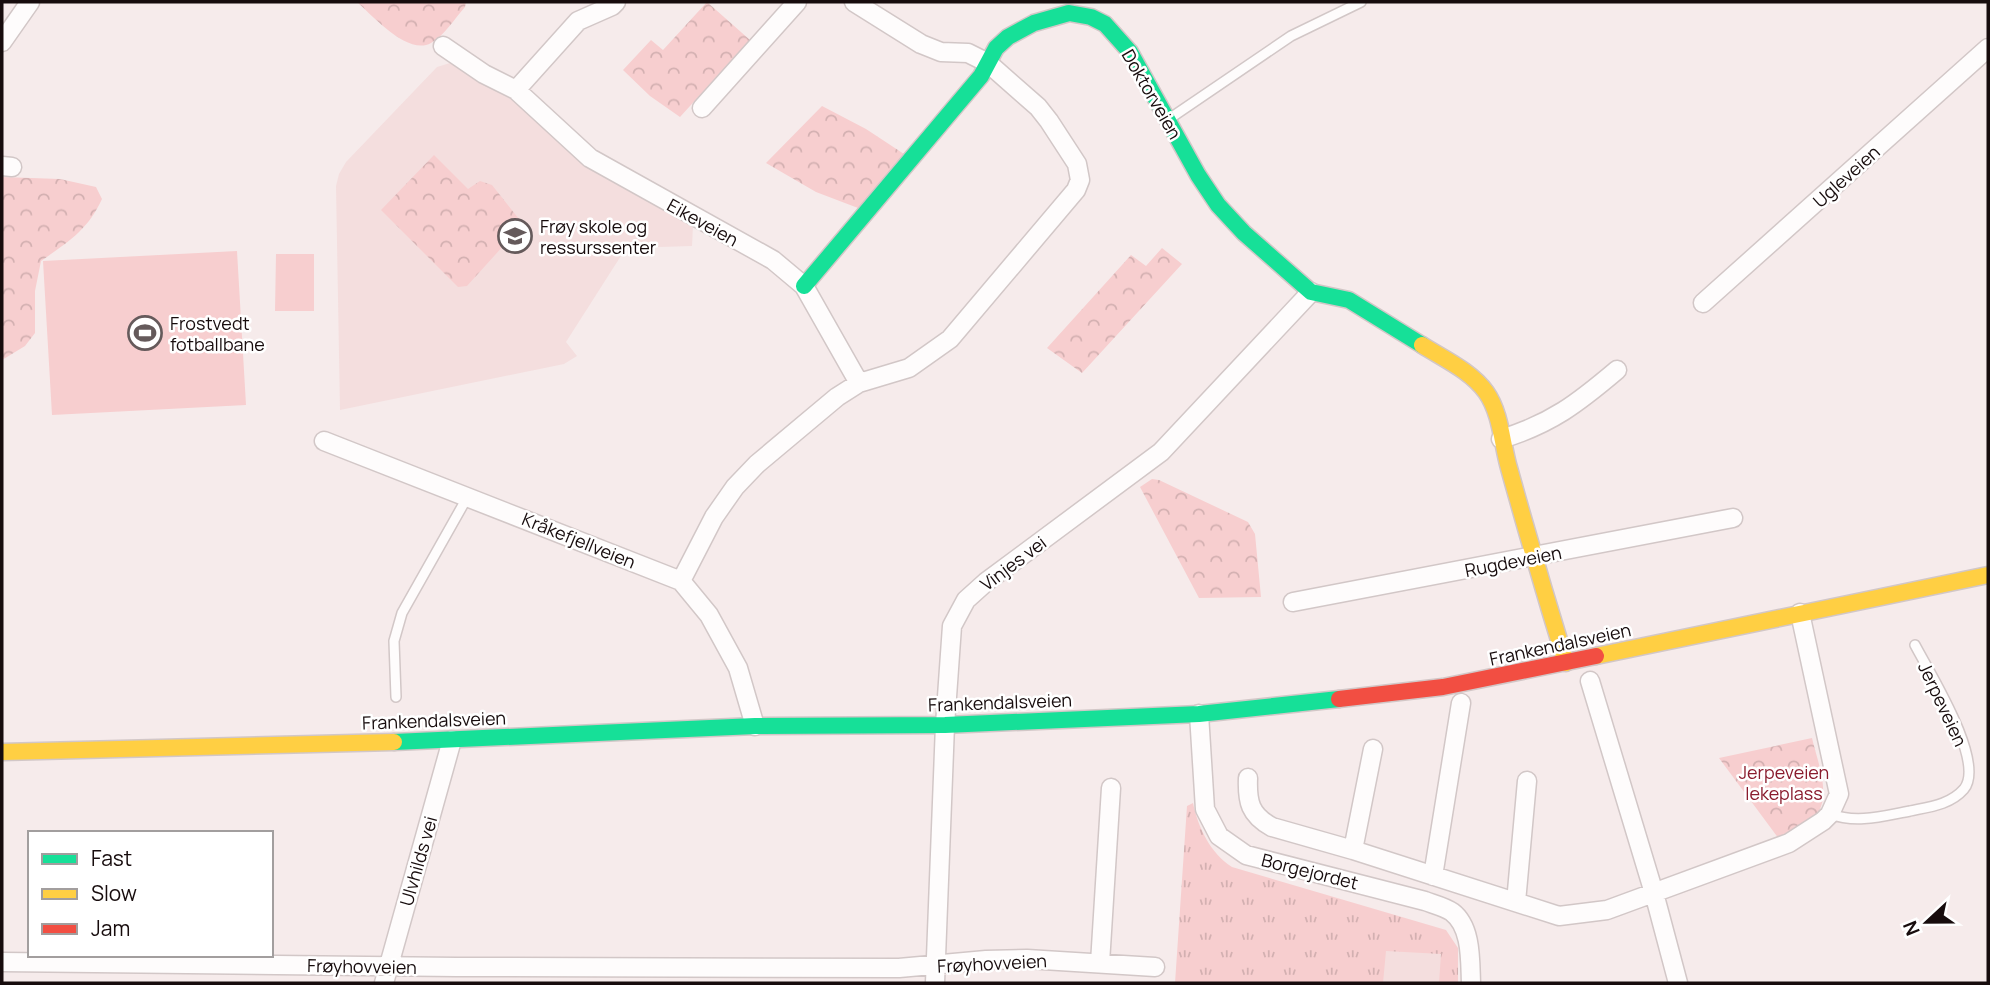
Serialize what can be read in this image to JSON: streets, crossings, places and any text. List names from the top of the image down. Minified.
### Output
{"streets":{"main road":["Doktorveien","Frankendalsveien"],"street":["Ugleveien","Eikeveien","Kråkefjellveien","Rugdeveien","Vinjes vei","Ulvhilds vei","Borgejordet","Frøyhovveien"],"lane":["Jerpeveien"]},"crossings":[["Doktorveien","Eikeveien"],["Doktorveien","Rugdeveien"],["Doktorveien","Vinjes vei"],["Doktorveien","Frankendalsveien"],["Kråkefjellveien","Frankendalsveien"],["Vinjes vei","Frankendalsveien"],["Vinjes vei","Frøyhovveien"],["Frankendalsveien","Ulvhilds vei"],["Frankendalsveien","Borgejordet"],["Ulvhilds vei","Frøyhovveien"]],"parks":["Jerpeveien lekeplass"],"places":{"school or university":["Frøy skole og ressurssenter"],"sports":["Frostvedt fotballbane"]},"legend":["Fast","Slow","Jam"],"north":"left"}
